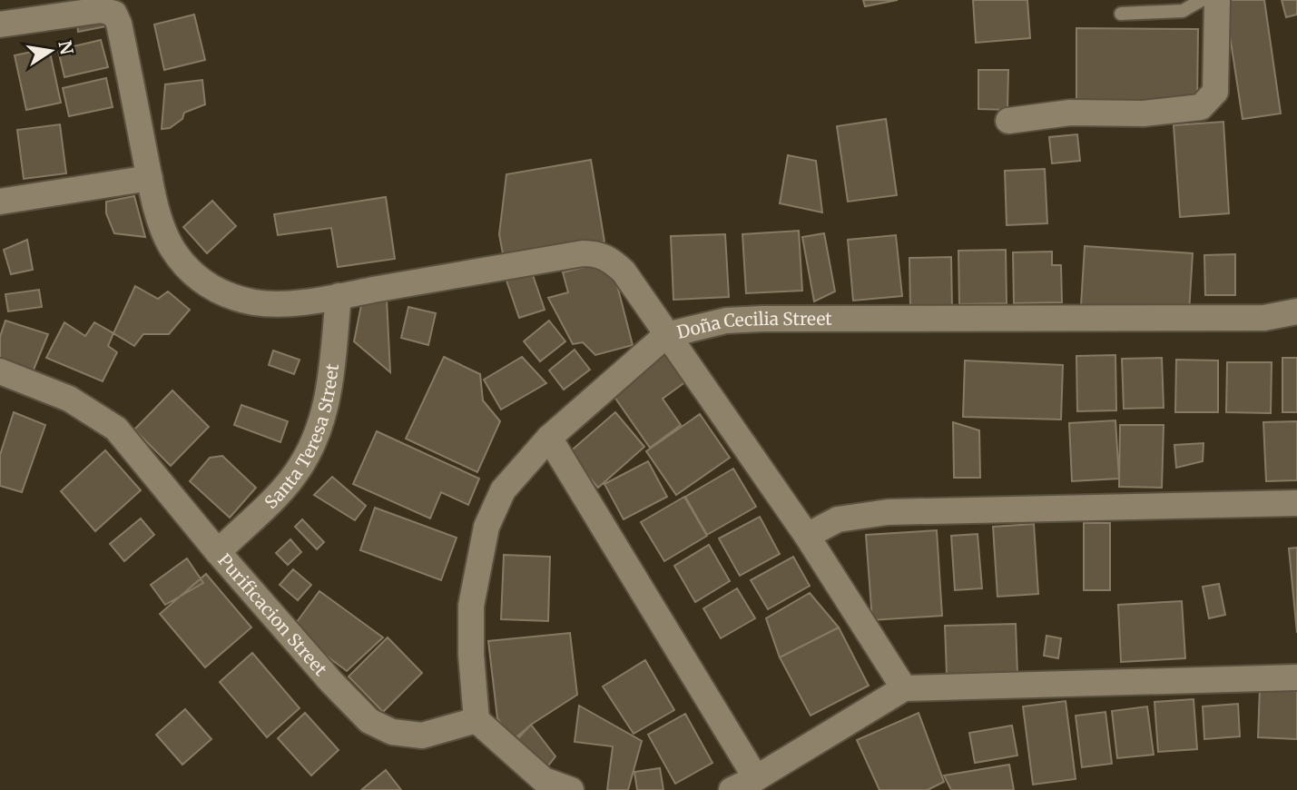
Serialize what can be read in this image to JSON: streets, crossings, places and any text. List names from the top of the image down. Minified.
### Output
{"streets":{"street":["Doña Cecilia Street","Santa Teresa Street","Purificacion Street"]},"crossings":[["Doña Cecilia Street","Purificacion Street"],["Santa Teresa Street","Purificacion Street"]],"north":"right"}
